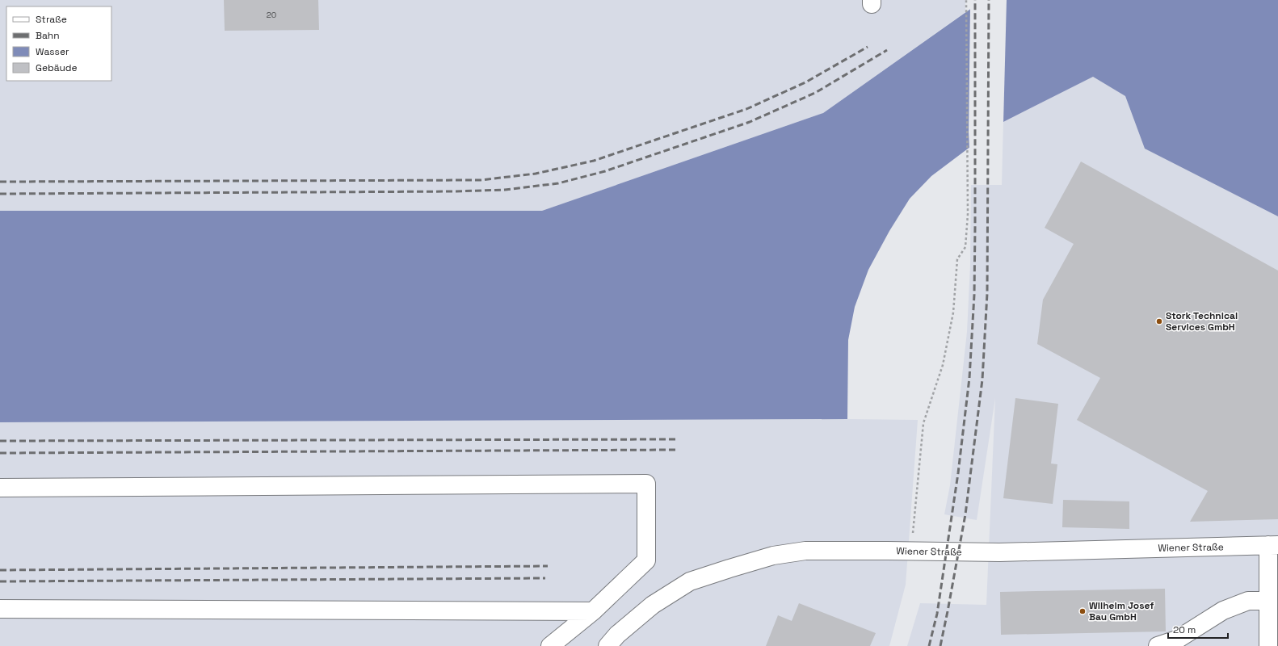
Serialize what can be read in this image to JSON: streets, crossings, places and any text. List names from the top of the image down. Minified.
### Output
{"streets":{"street":["Wiener Straße"]},"places":["Stork Technical Services GmbH","Wilhelm Josef Bau GmbH"],"house_numbers":["20"],"legend":["Straße","Bahn","Wasser","Gebäude"],"scale_bar":"20 m"}
